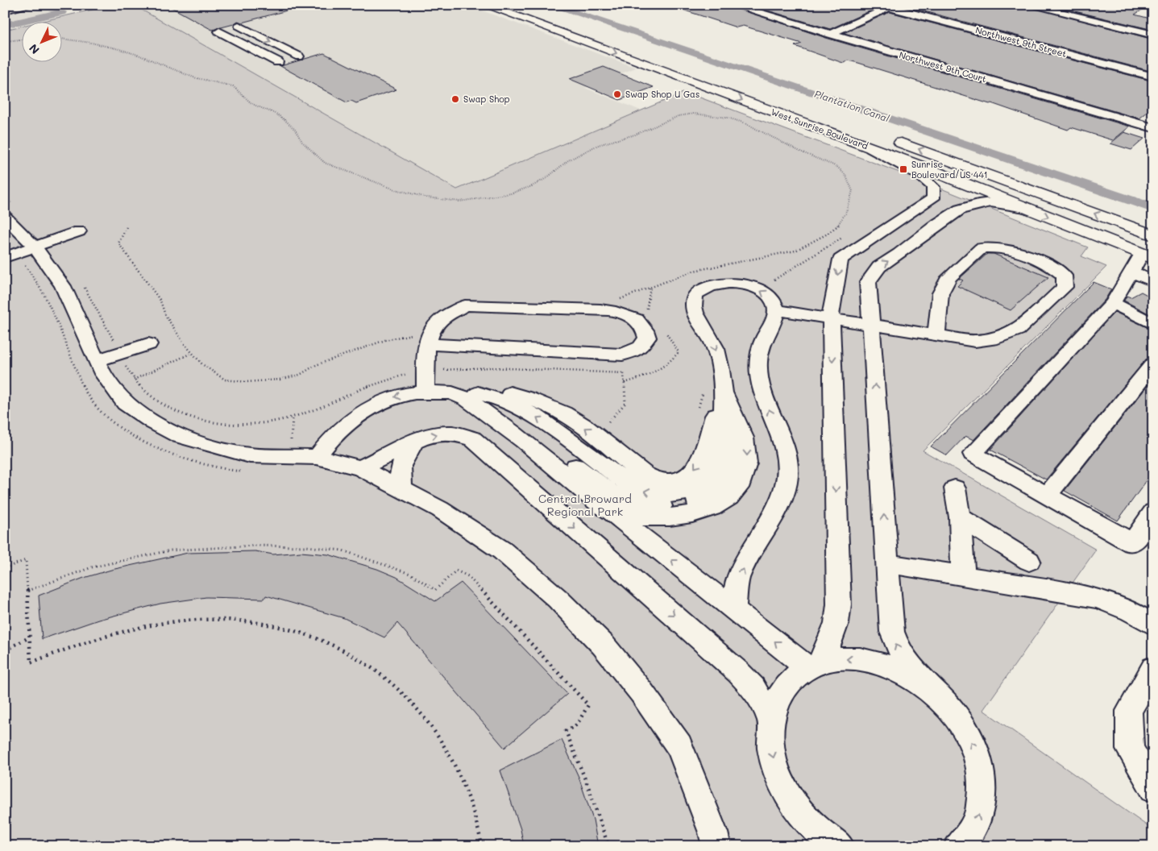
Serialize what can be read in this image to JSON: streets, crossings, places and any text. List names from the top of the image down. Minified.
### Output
{"streets":{"main road":["West Sunrise Boulevard"],"street":["Northwest 9th Street","Northwest 9th Court"]},"water":["Plantation Canal"],"parks":["Central Broward Regional Park"],"places":{"other":["Swap Shop U Gas","Swap Shop"],"transit":["Sunrise Boulevard/US 441"]},"north":"bottom left"}
